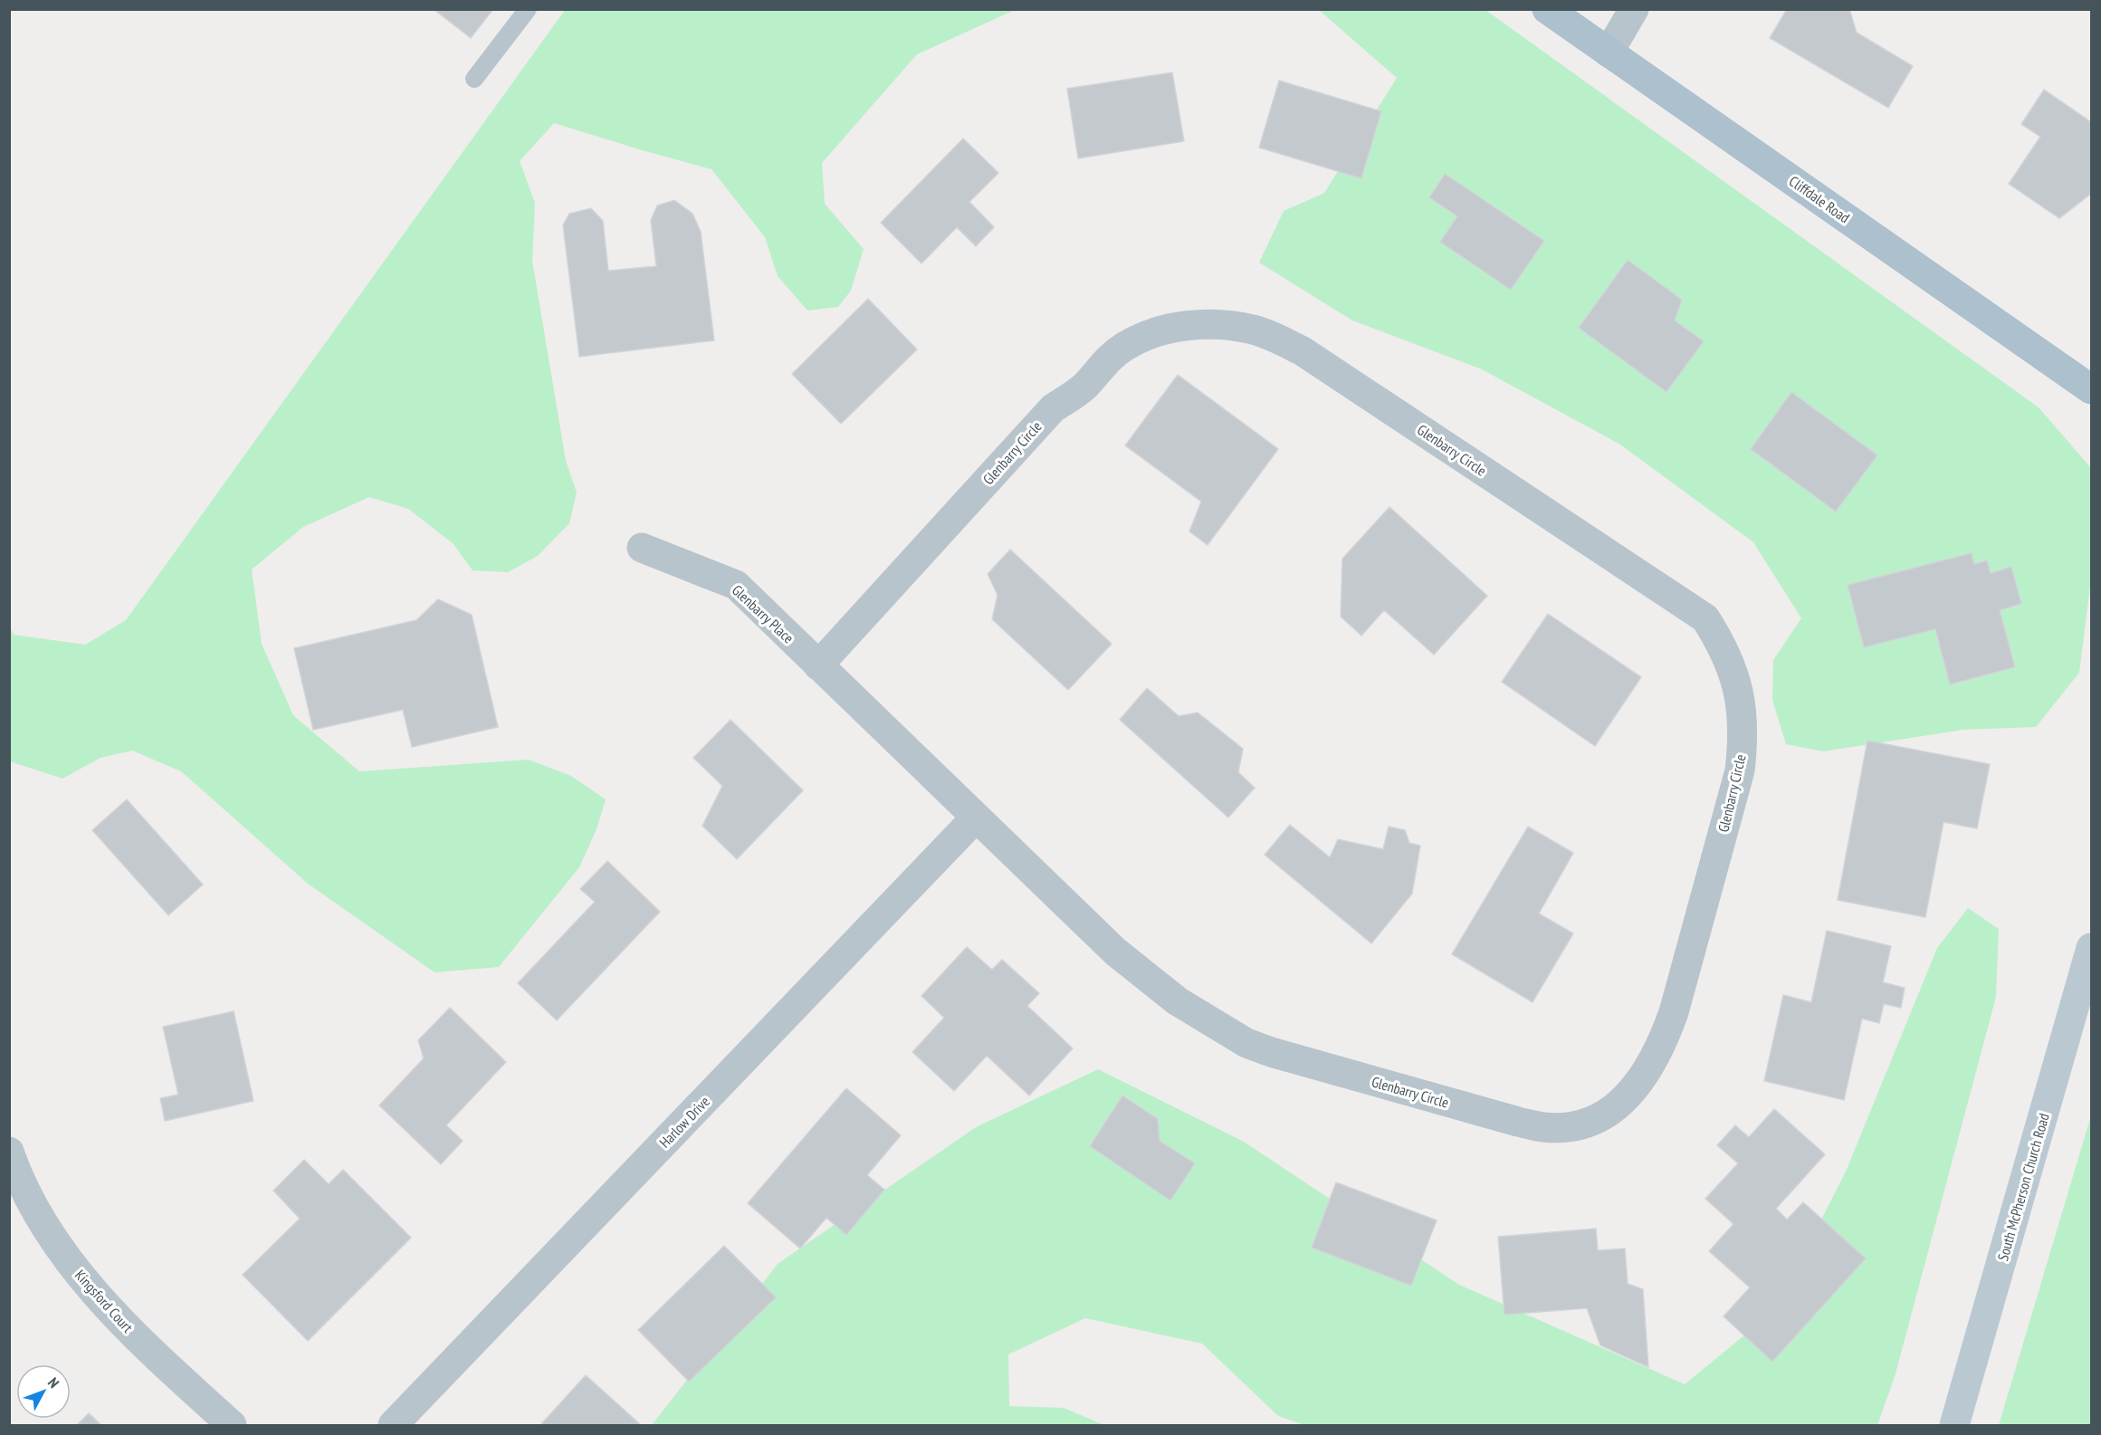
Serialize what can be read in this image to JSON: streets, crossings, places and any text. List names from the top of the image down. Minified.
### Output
{"streets":{"main road":["Cliffdale Road","South McPherson Church Road"],"street":["Glenbarry Circle","Glenbarry Place","Harlow Drive","Kingsford Court"]},"crossings":[["Glenbarry Circle","Glenbarry Place"],["Glenbarry Circle","Harlow Drive"]],"north":"top right"}
